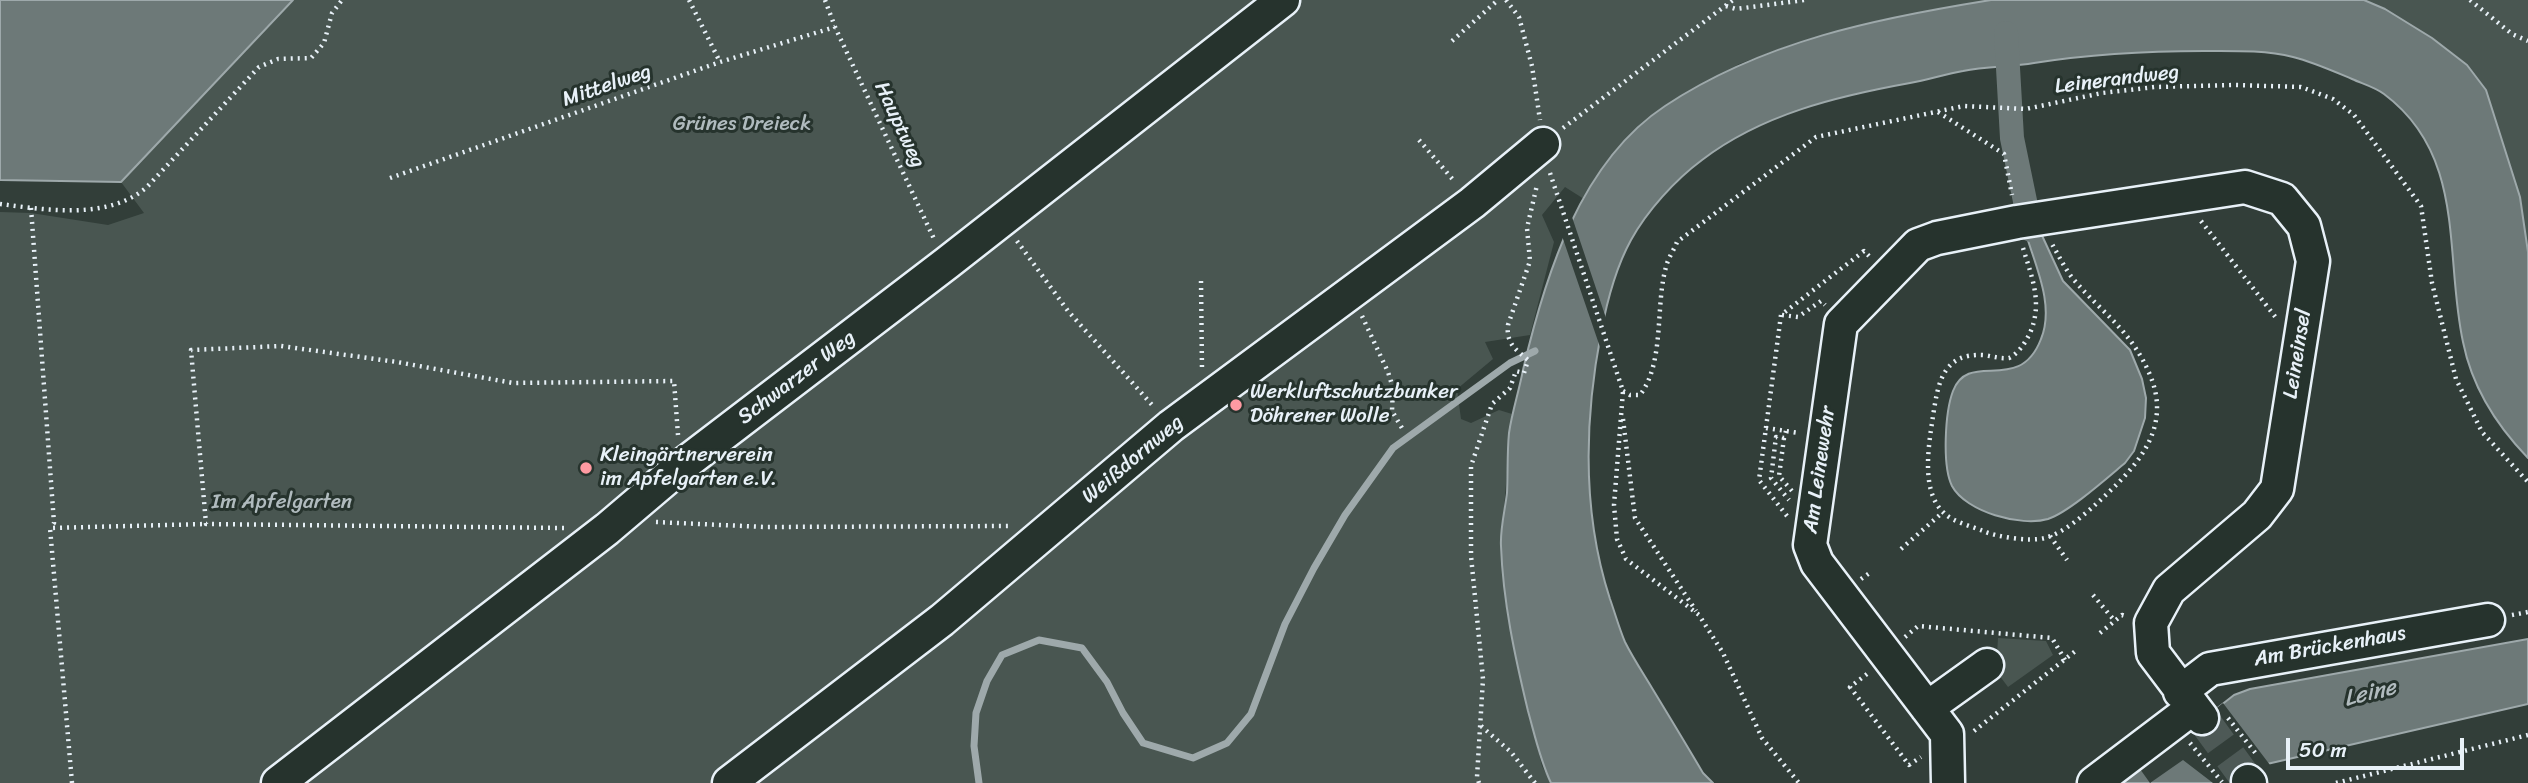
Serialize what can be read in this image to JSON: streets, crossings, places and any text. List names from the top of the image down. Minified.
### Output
{"streets":{"street":["Leineinsel","Schwarzer Weg","Weißdornweg","Am Leinewehr","Am Brückenhaus"],"path":["Leinerandweg","Mittelweg","Hauptweg"]},"crossings":[["Mittelweg","Hauptweg"],["Hauptweg","Schwarzer Weg"],["Leineinsel","Am Leinewehr"],["Leineinsel","Am Brückenhaus"]],"water":["Leine"],"parks":["Grünes Dreieck","Im Apfelgarten"],"places":["Werkluftschutzbunker Döhrener Wolle","Kleingärtnerverein im Apfelgarten e.V."],"scale_bar":"50 m"}
